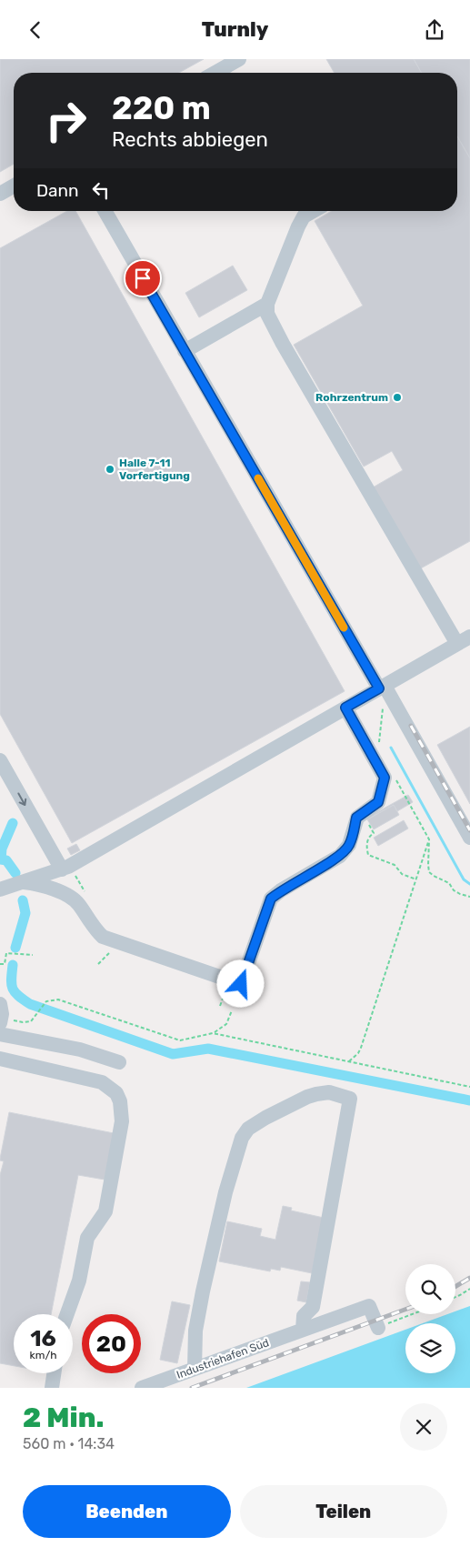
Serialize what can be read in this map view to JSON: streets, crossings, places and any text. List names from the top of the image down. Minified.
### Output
{"streets":{"street":["Industriehafen Süd"]},"places":["Rohrzentrum","Halle 7-11 Vorfertigung"],"page":{"header":"Turnly","turn":["220 m","Rechts abbiegen"],"then":"Dann","speed":"16 km/h","limit":"20","heading":["2 Min.","560 m · 14:34"],"buttons":["Beenden","Teilen"]}}
